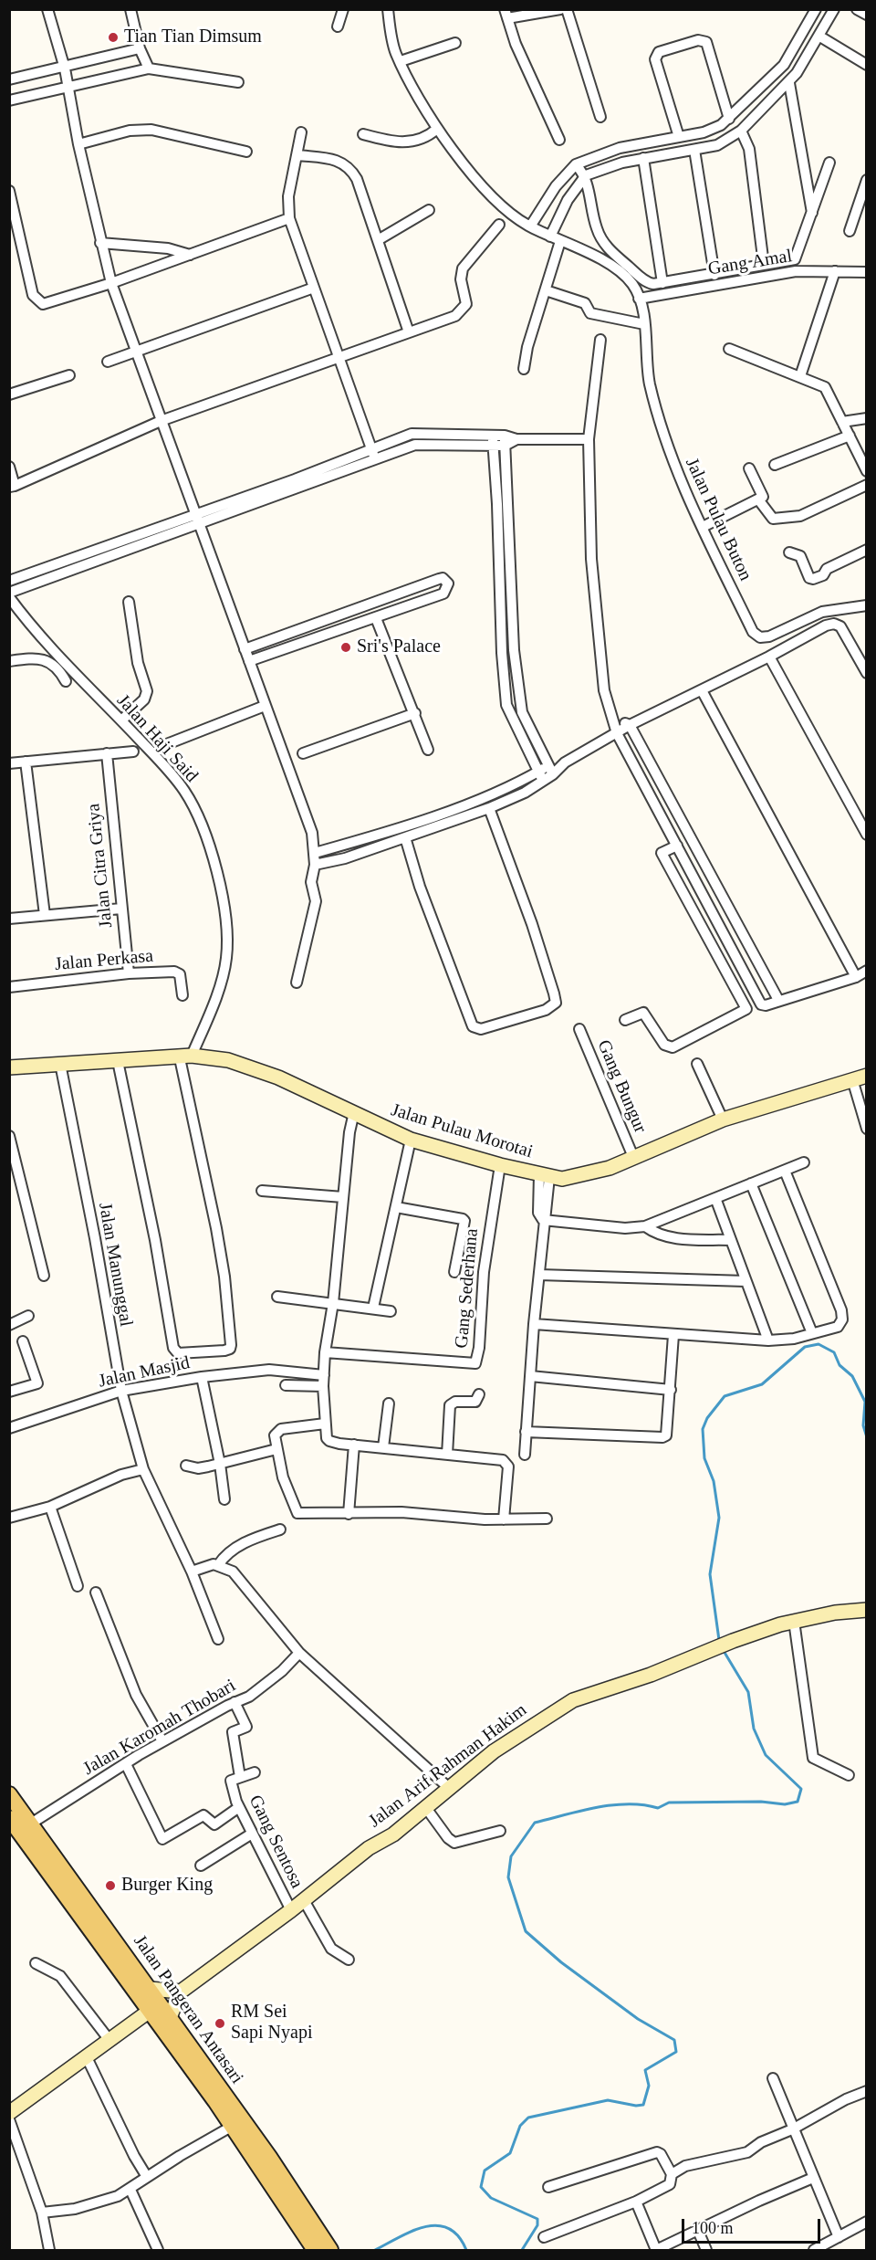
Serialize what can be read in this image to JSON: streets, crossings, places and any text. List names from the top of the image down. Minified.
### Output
{"streets":{"main road":["Jalan Pangeran Antasari"],"street":["Gang Amal","Jalan Pulau Buton","Jalan Haji Said","Jalan Citra Griya","Jalan Perkasa","Gang Bungur","Jalan Pulau Morotai","Jalan Manunggal","Gang Sederhana","Jalan Masjid","Jalan Karomah Thobari","Jalan Arif Rahman Hakim","Gang Sentosa"]},"crossings":[["Gang Amal","Jalan Pulau Buton"],["Jalan Haji Said","Jalan Pulau Morotai"],["Jalan Citra Griya","Jalan Perkasa"],["Gang Bungur","Jalan Pulau Morotai"],["Jalan Pulau Morotai","Jalan Manunggal"],["Jalan Pulau Morotai","Gang Sederhana"],["Jalan Manunggal","Jalan Masjid"],["Jalan Karomah Thobari","Jalan Pangeran Antasari"],["Jalan Arif Rahman Hakim","Gang Sentosa"]],"places":["Tian Tian Dimsum","Sri's Palace","Burger King","RM Sei Sapi Nyapi"],"scale_bar":"100 m"}
